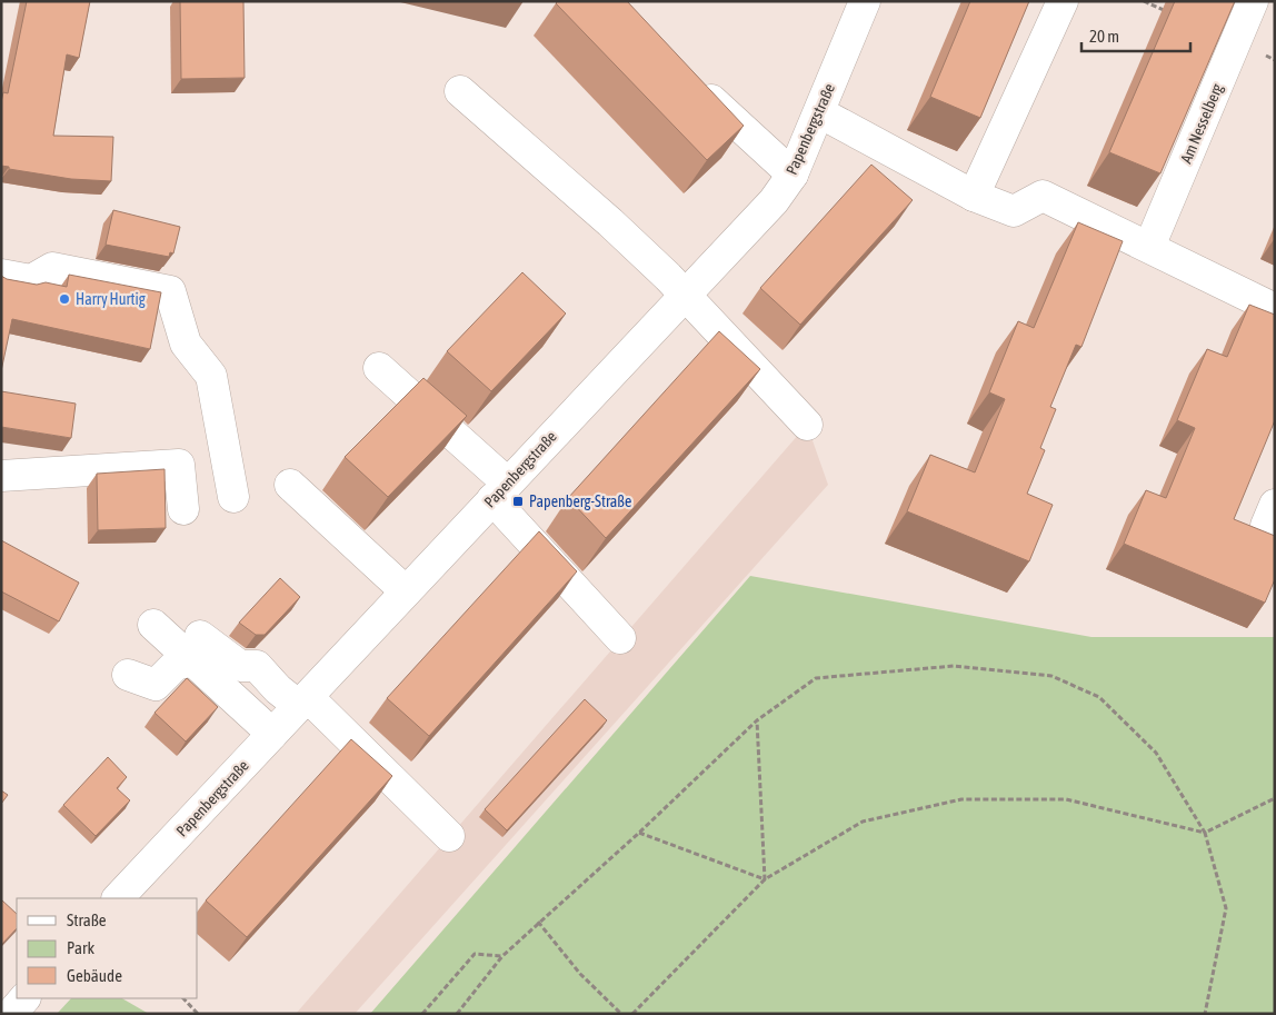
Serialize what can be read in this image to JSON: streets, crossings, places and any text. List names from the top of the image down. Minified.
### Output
{"streets":{"street":["Am Nesselberg","Papenbergstraße"]},"places":{"other":["Harry Hurtig"],"transit":["Papenberg-Straße"]},"legend":["Straße","Park","Gebäude"],"scale_bar":"20 m"}
